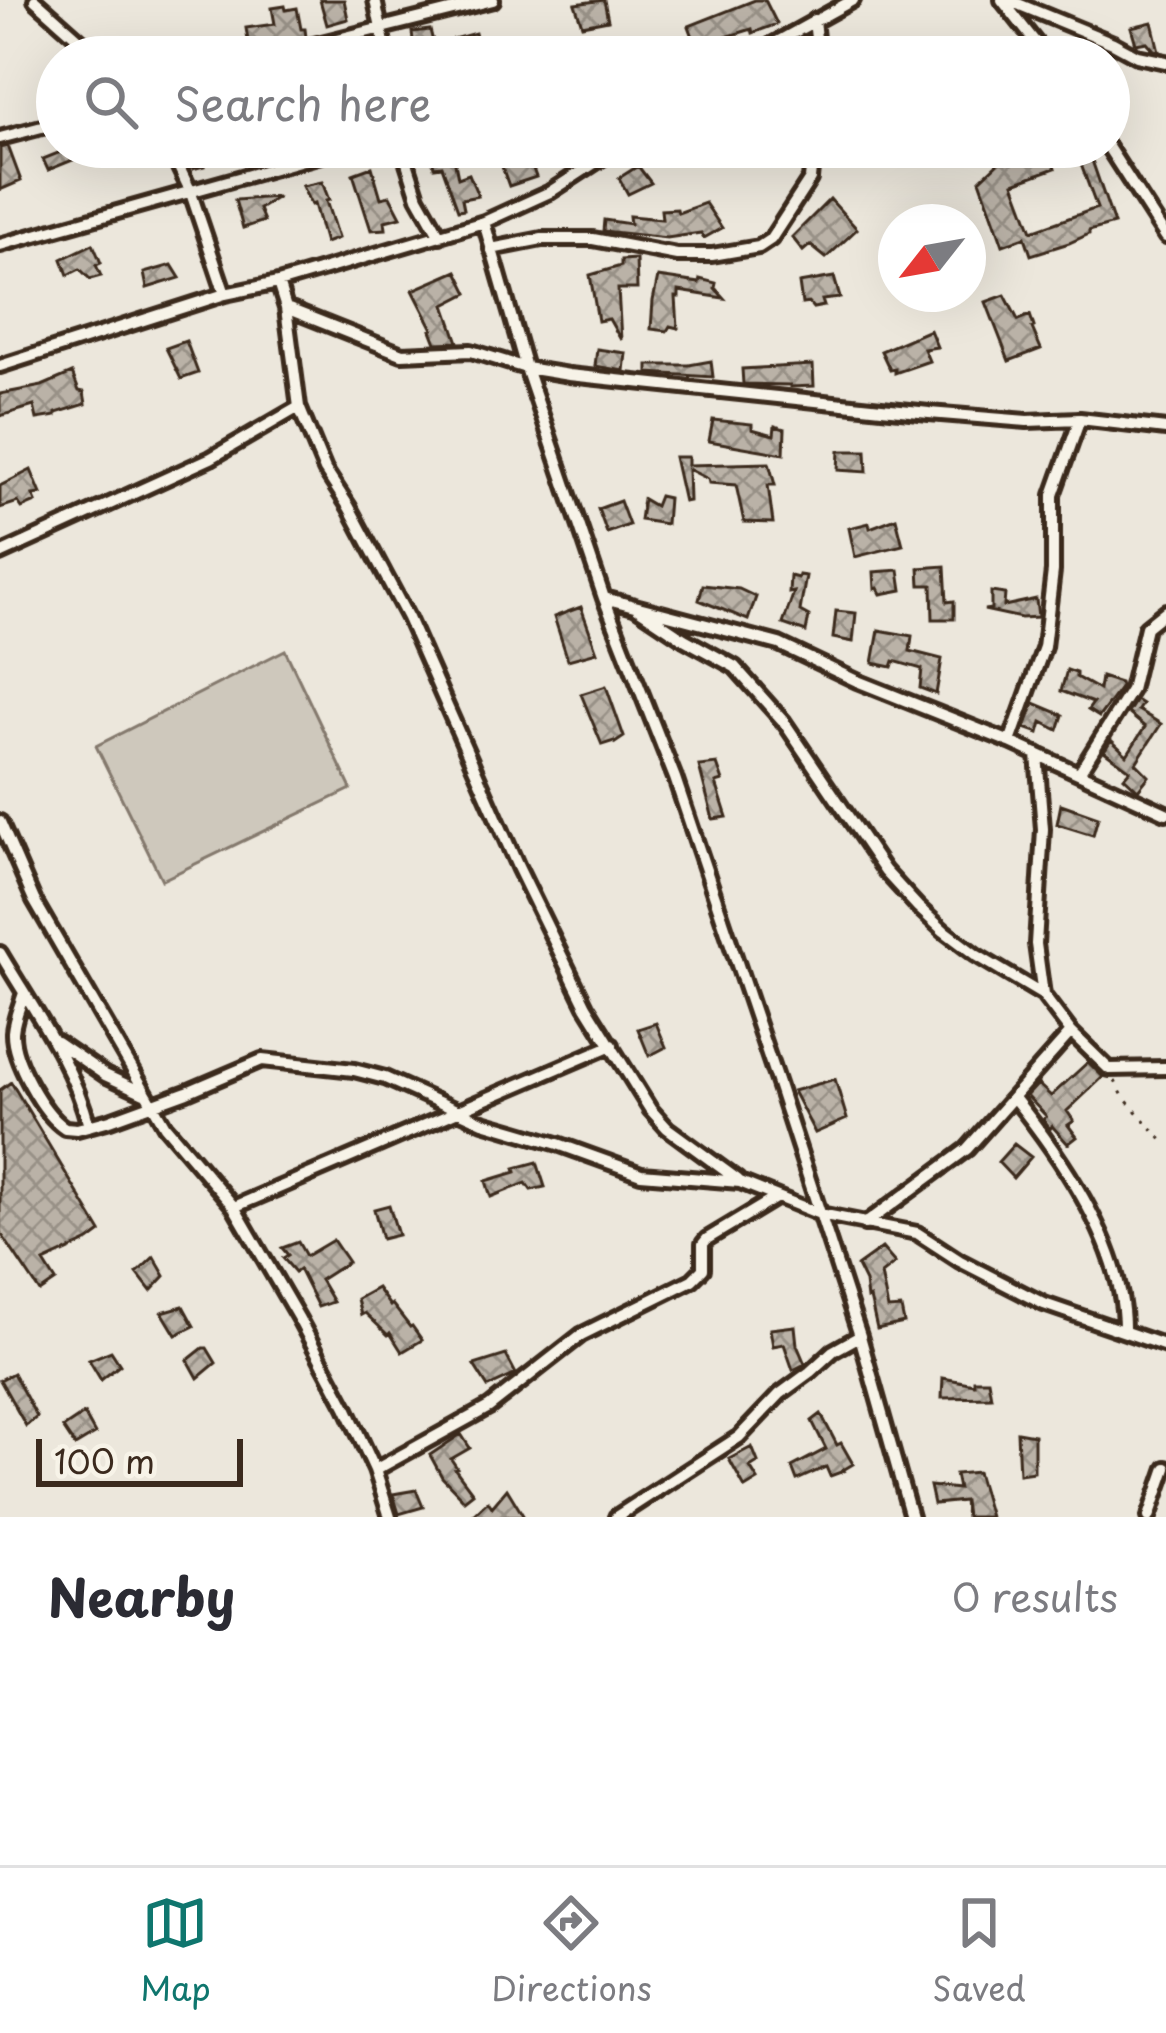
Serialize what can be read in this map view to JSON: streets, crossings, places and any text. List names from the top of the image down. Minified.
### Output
{"scale_bar":"100 m","north":"bottom left","page":{"search":"Search here","scale":"100 m","heading":["Nearby","0 results"],"nav":["Map","Directions","Saved"]}}
